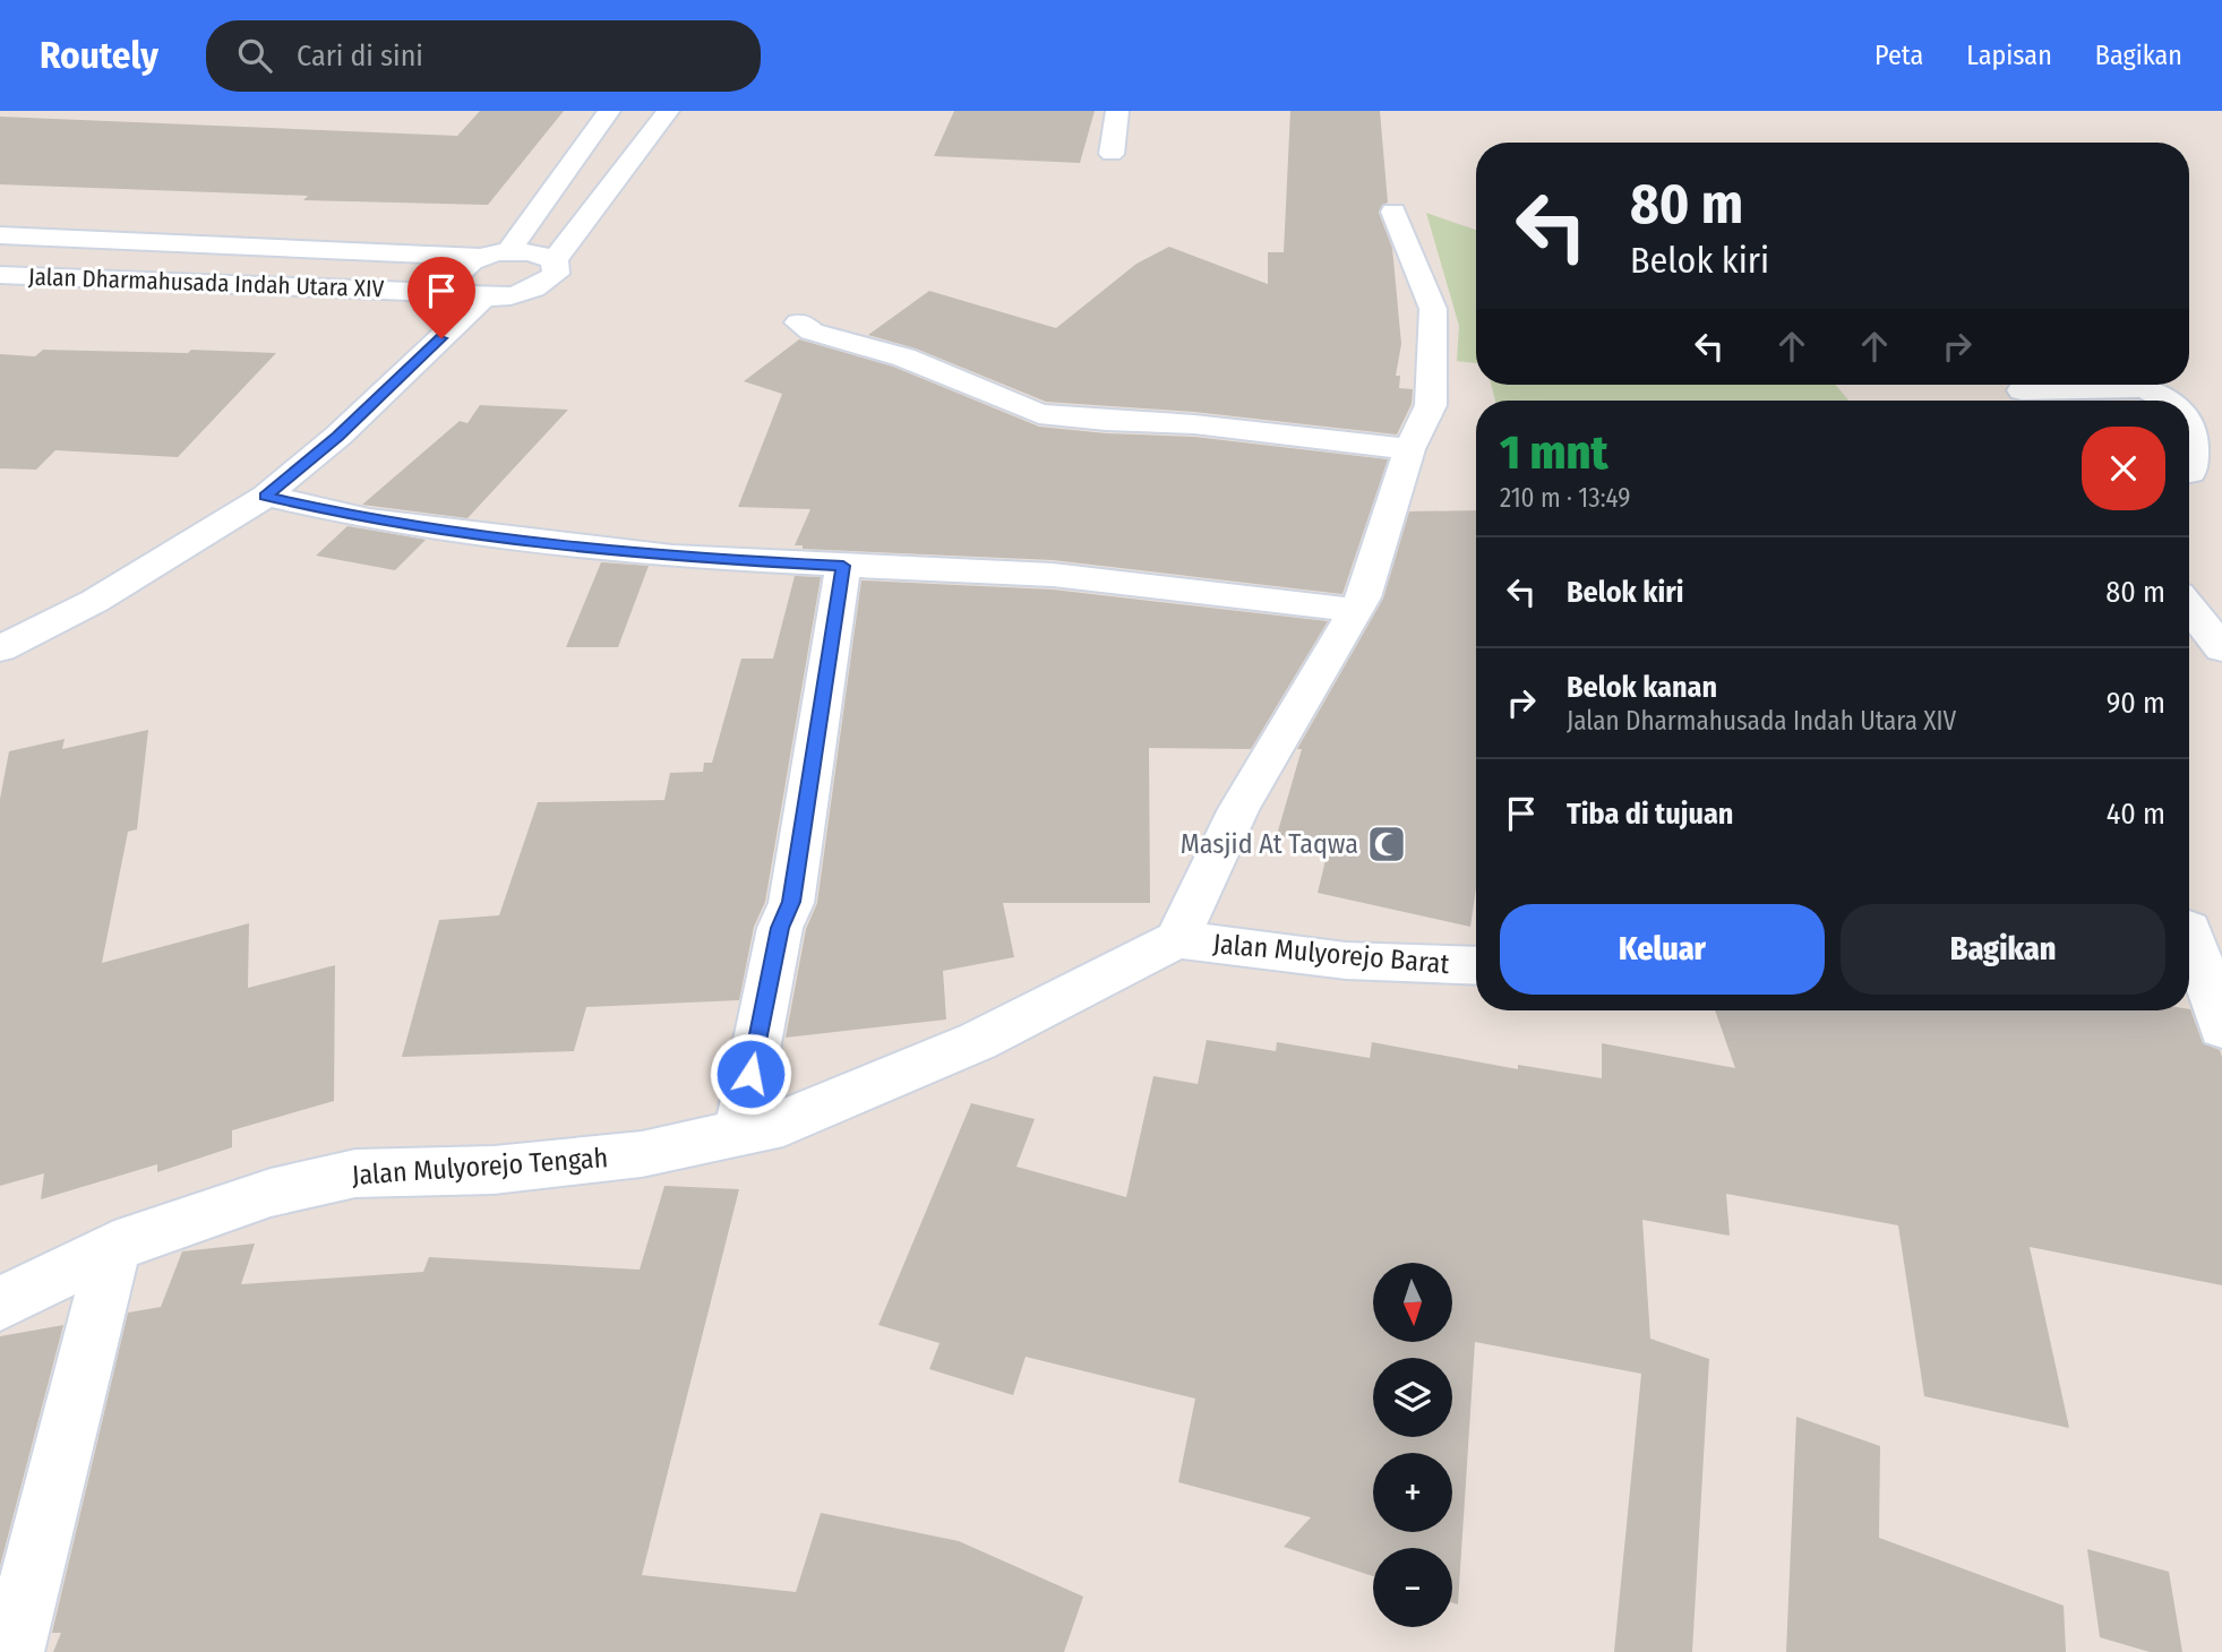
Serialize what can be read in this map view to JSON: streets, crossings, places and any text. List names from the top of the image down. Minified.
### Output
{"streets":{"street":["Jalan Dharmahusada Indah Utara XIV","Jalan Mulyorejo Barat","Jalan Mulyorejo Tengah"]},"crossings":[["Jalan Mulyorejo Barat","Jalan Mulyorejo Tengah"]],"places":{"mosque":["Masjid At Taqwa"]},"north":"bottom","page":{"header":"Routely","search":"Cari di sini","nav":["Peta","Lapisan","Bagikan"],"turn":["80 m","Belok kiri"],"heading":["1 mnt","210 m · 13:49"],"list":[{"name":"Belok kiri","value":"80 m"},{"name":"Belok kanan","note":"Jalan Dharmahusada Indah Utara XIV","value":"90 m"},{"name":"Tiba di tujuan","value":"40 m"}],"buttons":["Keluar","Bagikan"],"map_buttons":["+","−"]}}
